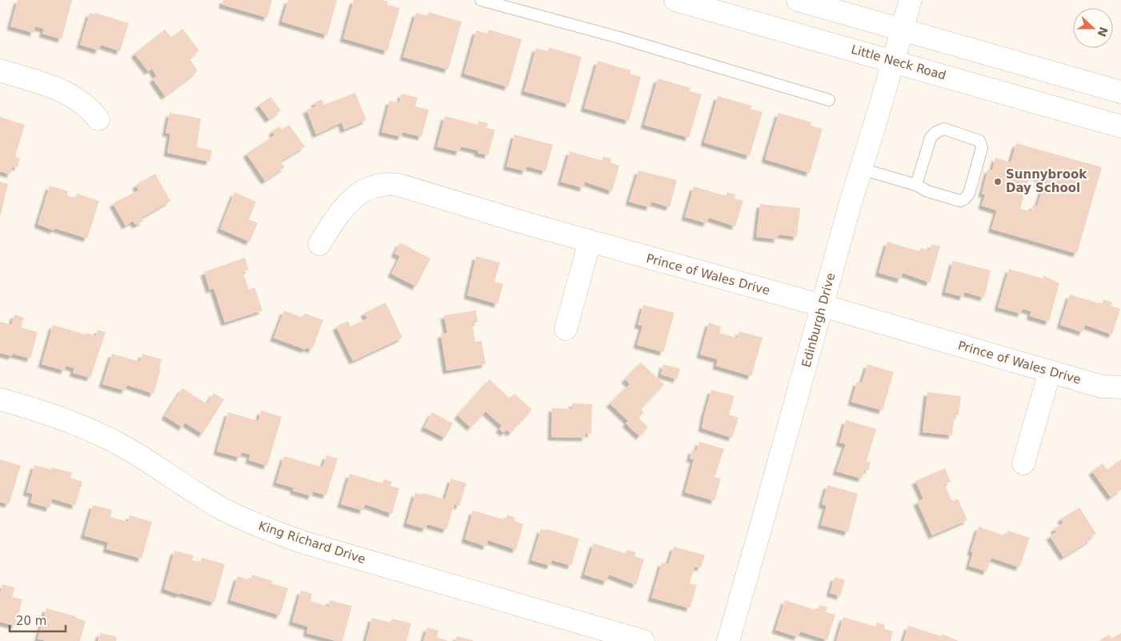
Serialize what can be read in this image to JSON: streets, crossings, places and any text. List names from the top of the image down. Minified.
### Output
{"streets":{"street":["Little Neck Road","Prince of Wales Drive","Edinburgh Drive","King Richard Drive"]},"crossings":[["Little Neck Road","Edinburgh Drive"],["Prince of Wales Drive","Edinburgh Drive"]],"places":["Sunnybrook Day School"],"scale_bar":"20 m","north":"right"}
